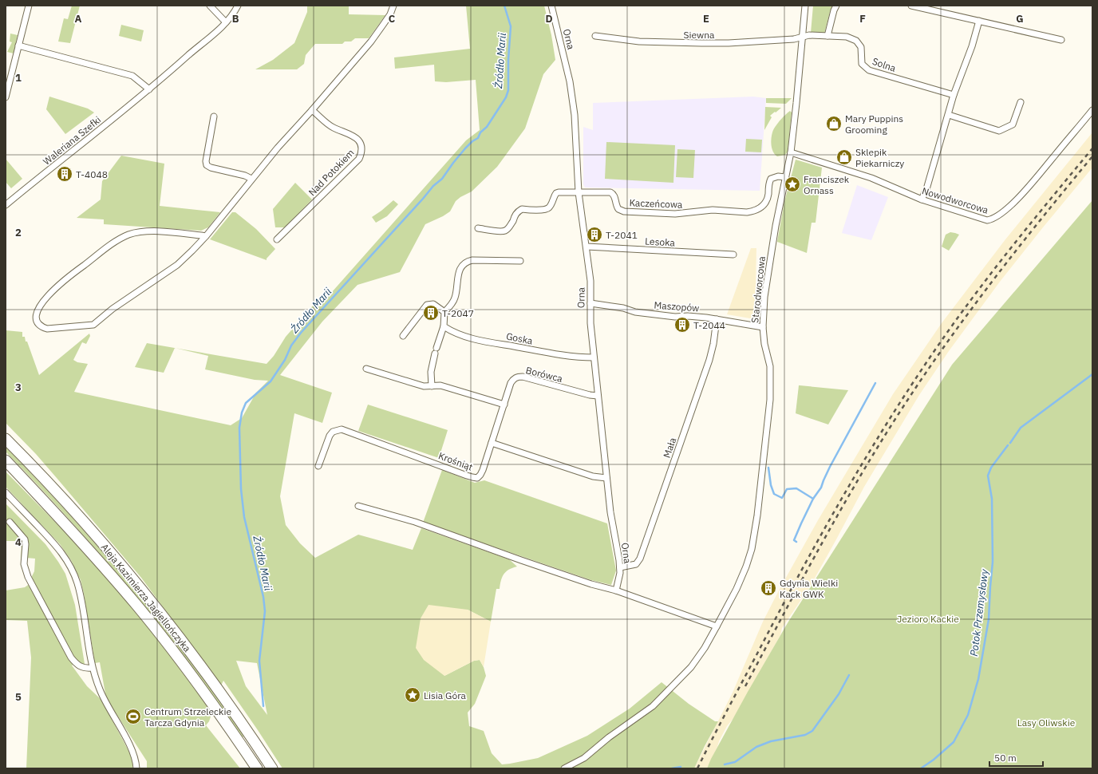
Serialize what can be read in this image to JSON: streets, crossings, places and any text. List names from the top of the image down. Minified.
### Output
{"streets":{"highway":["Aleja Kazimierza Jagiellończyka"],"street":["Siewna","Orna","Solna","Waleriana Szefki","Nad Potokiem","Nowodworcowa","Kaczeńcowa","Lesoka","Starodworcowa","Maszopów","Goska","Borówca","Mała","Krośniąt"]},"crossings":[["Siewna","Solna"],["Siewna","Starodworcowa"],["Orna","Kaczeńcowa"],["Orna","Lesoka"],["Orna","Maszopów"],["Orna","Goska"],["Orna","Borówca"],["Orna","Mała"],["Solna","Starodworcowa"],["Nowodworcowa","Starodworcowa"],["Kaczeńcowa","Starodworcowa"],["Starodworcowa","Maszopów"],["Maszopów","Mała"],["Borówca","Krośniąt"]],"water":["Źródło Marii","Potok Przemysłowy"],"parks":["Jezioro Kackie","Lasy Oliwskie"],"places":{"shop":["Mary Puppins Grooming","Sklepik Piekarniczy"],"building":["T-4048","T-2041","T-2047","T-2044","Gdynia Wielki Kack GWK"],"place":["Franciszek Ornass","Lisia Góra"],"sports":["Centrum Strzeleckie Tarcza Gdynia"]},"scale_bar":"50 m","grid":{"columns":["A","B","C","D","E","F","G"],"rows":["1","2","3","4","5"]}}
